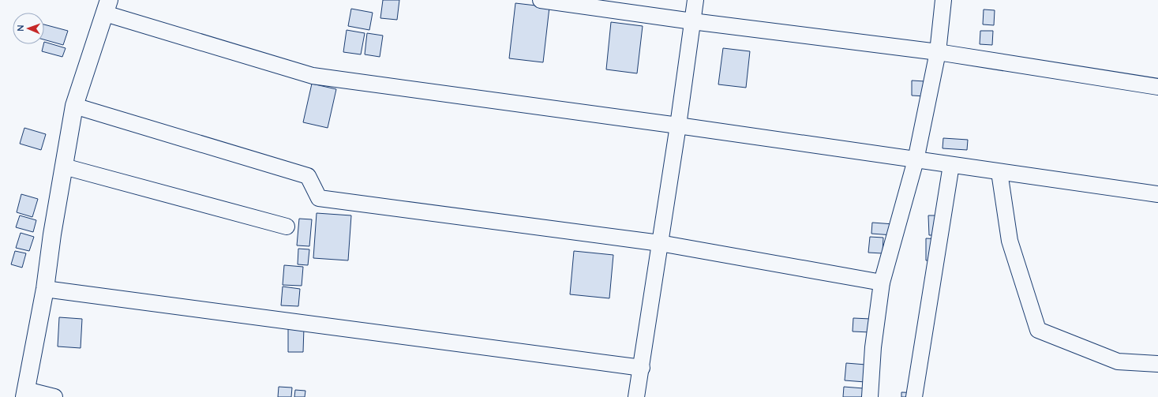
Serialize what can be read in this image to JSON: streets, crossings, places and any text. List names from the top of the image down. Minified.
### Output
{"north":"left"}
